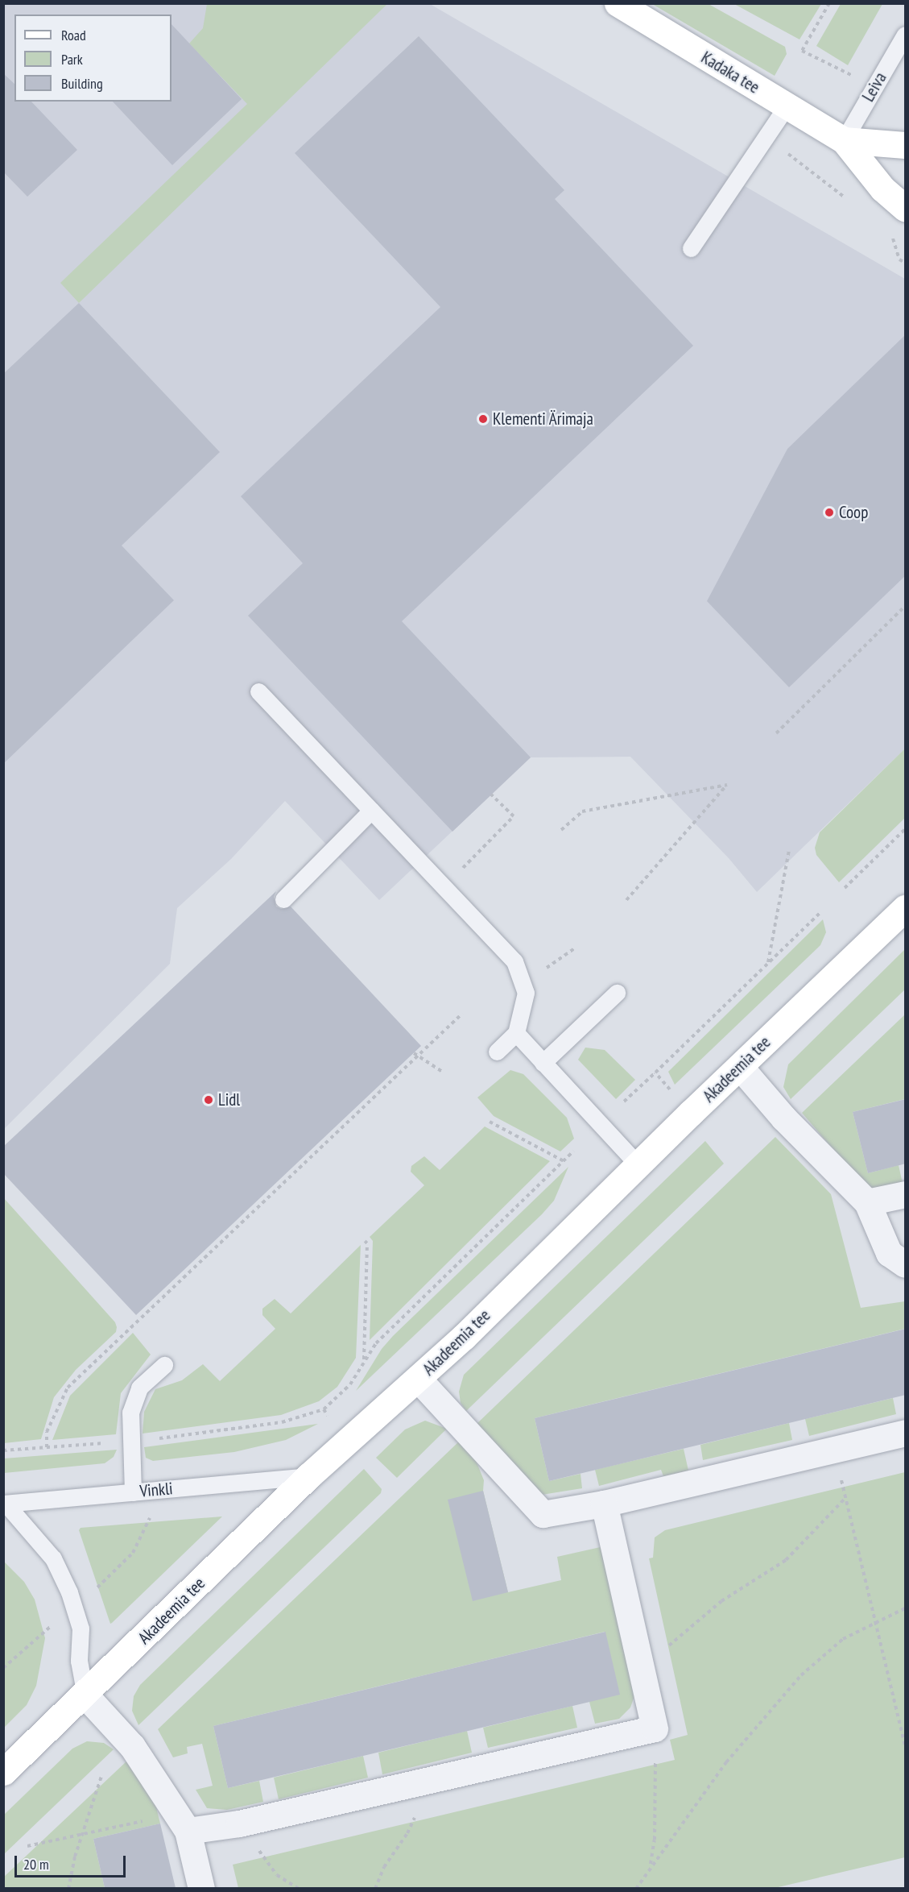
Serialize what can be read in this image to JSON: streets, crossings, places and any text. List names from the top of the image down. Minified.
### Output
{"streets":{"main road":["Kadaka tee","Akadeemia tee"],"lane":["Leiva","Vinkli"]},"crossings":[["Kadaka tee","Leiva"],["Akadeemia tee","Vinkli"]],"places":["Klementi Ärimaja","Coop","Lidl"],"legend":["Road","Park","Building"],"scale_bar":"20 m"}
